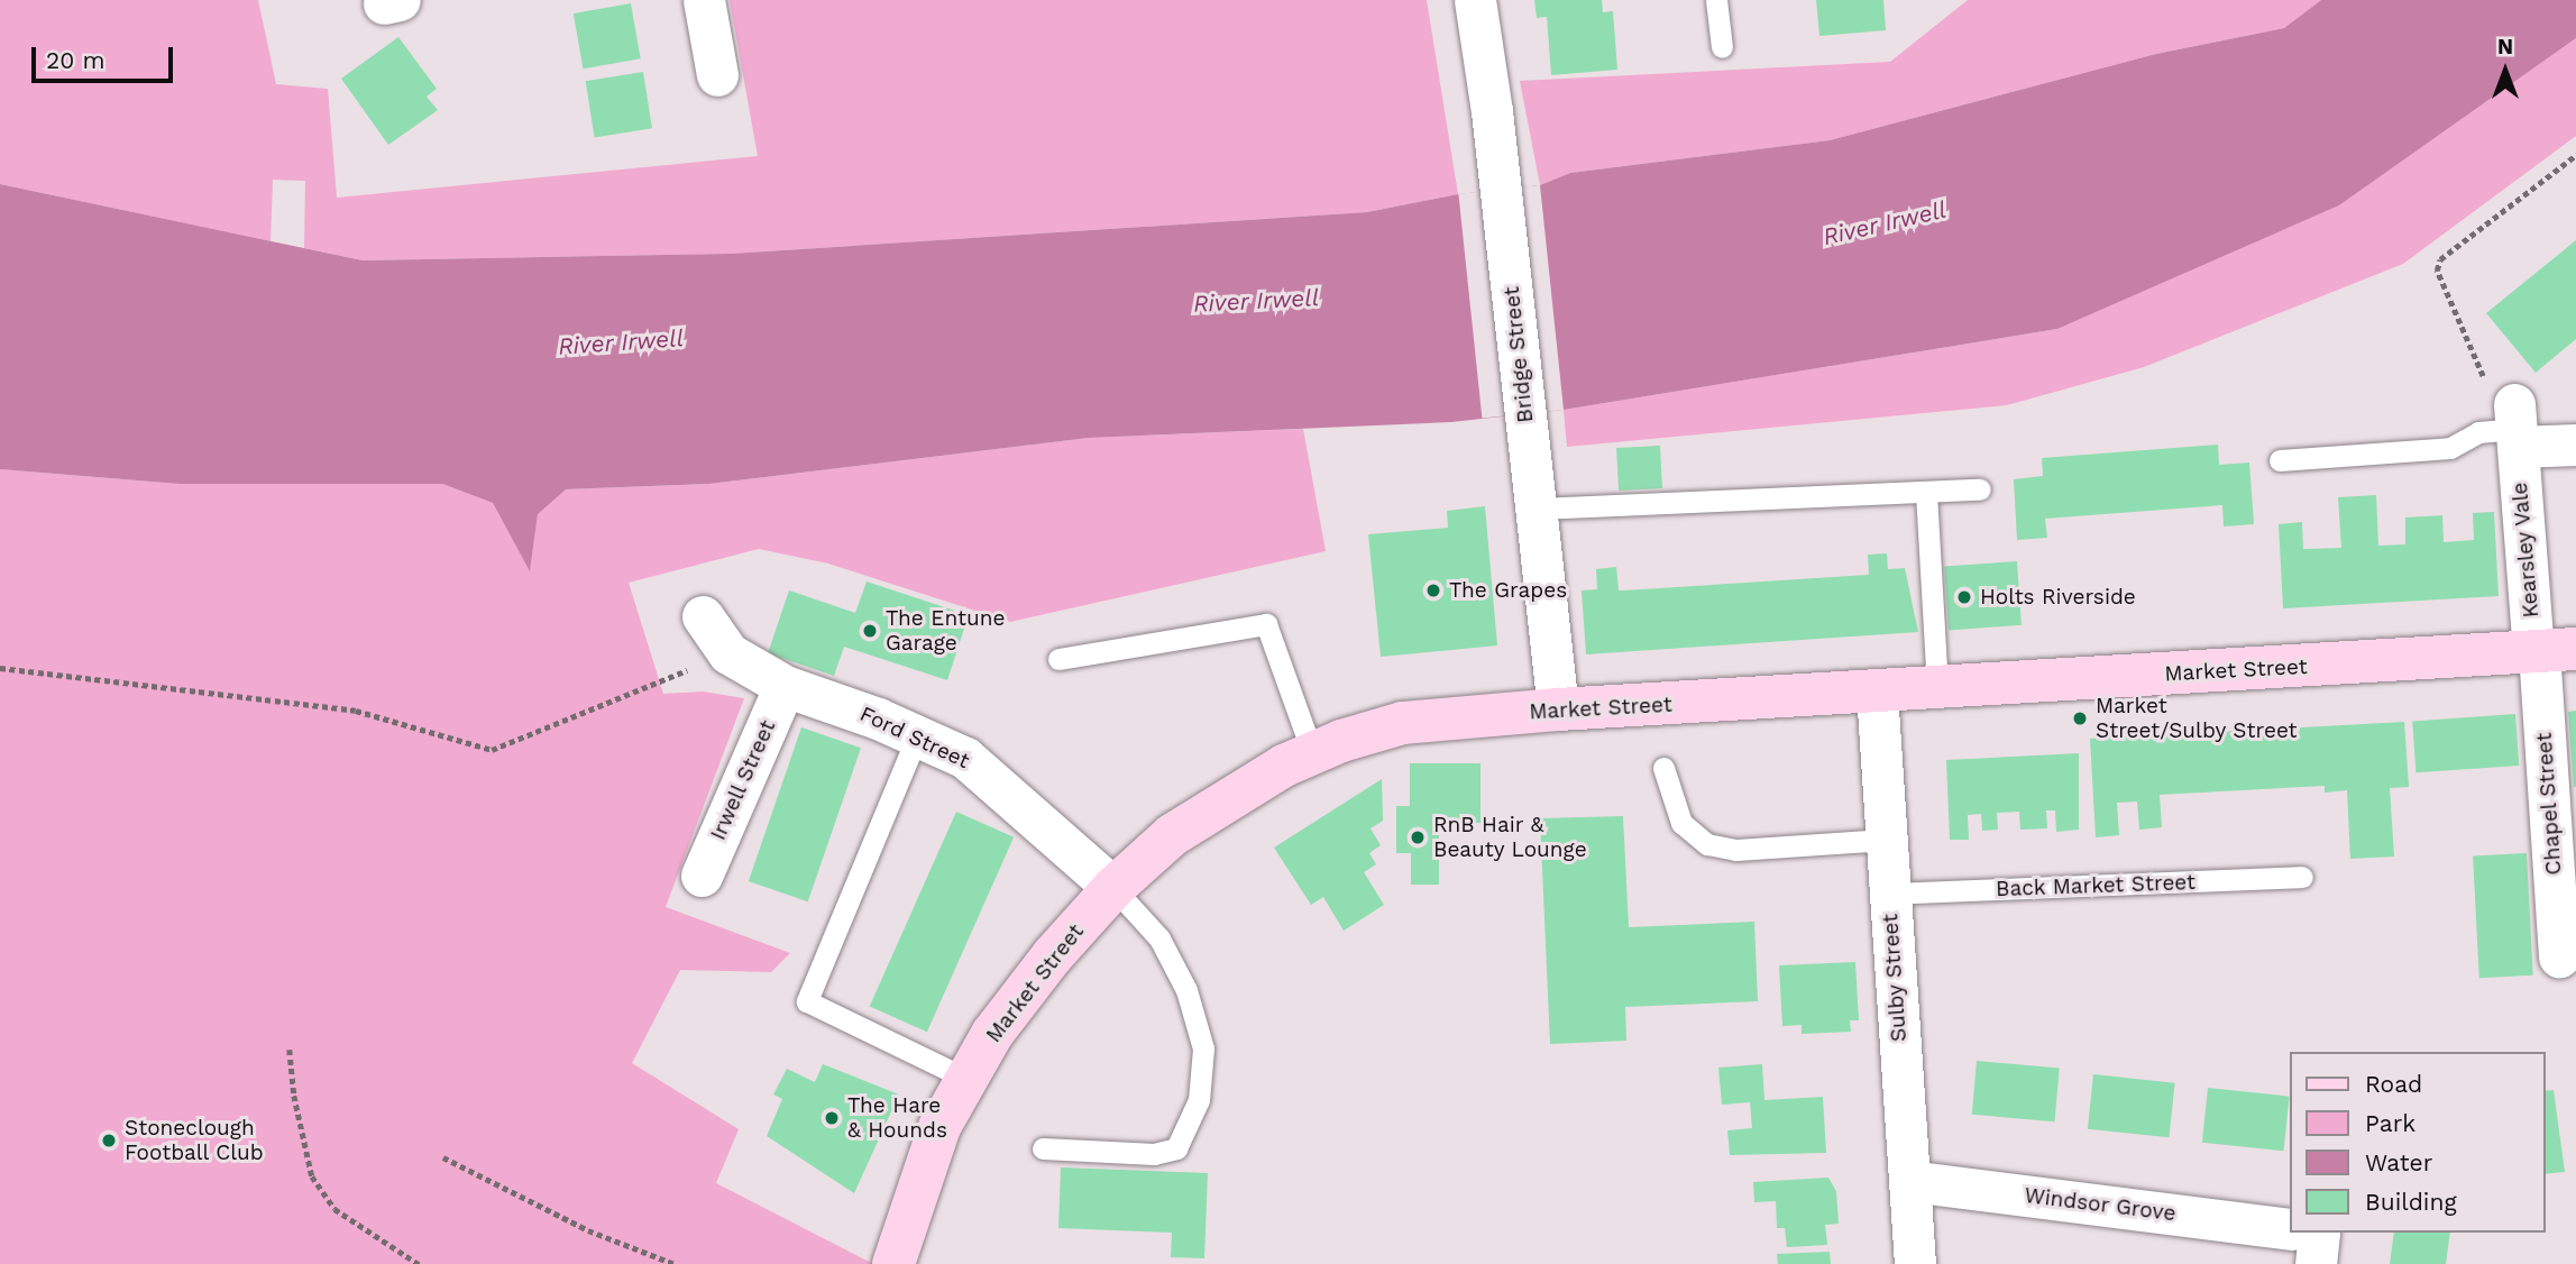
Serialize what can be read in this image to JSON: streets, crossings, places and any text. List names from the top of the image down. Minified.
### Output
{"streets":{"main road":["Market Street"],"street":["Bridge Street","Kearsley Vale","Ford Street","Irwell Street","Chapel Street","Sulby Street","Windsor Grove"],"lane":["Back Market Street"]},"crossings":[["Bridge Street","Market Street"],["Kearsley Vale","Market Street"],["Kearsley Vale","Chapel Street"],["Market Street","Ford Street"],["Market Street","Chapel Street"],["Market Street","Sulby Street"],["Ford Street","Irwell Street"],["Back Market Street","Sulby Street"],["Sulby Street","Windsor Grove"]],"water":["River Irwell"],"places":["The Grapes","Holts Riverside","The Entune Garage","Market Street/Sulby Street","RnB Hair & Beauty Lounge","The Hare & Hounds","Stoneclough Football Club"],"legend":["Road","Park","Water","Building"],"scale_bar":"20 m","north":"top"}
